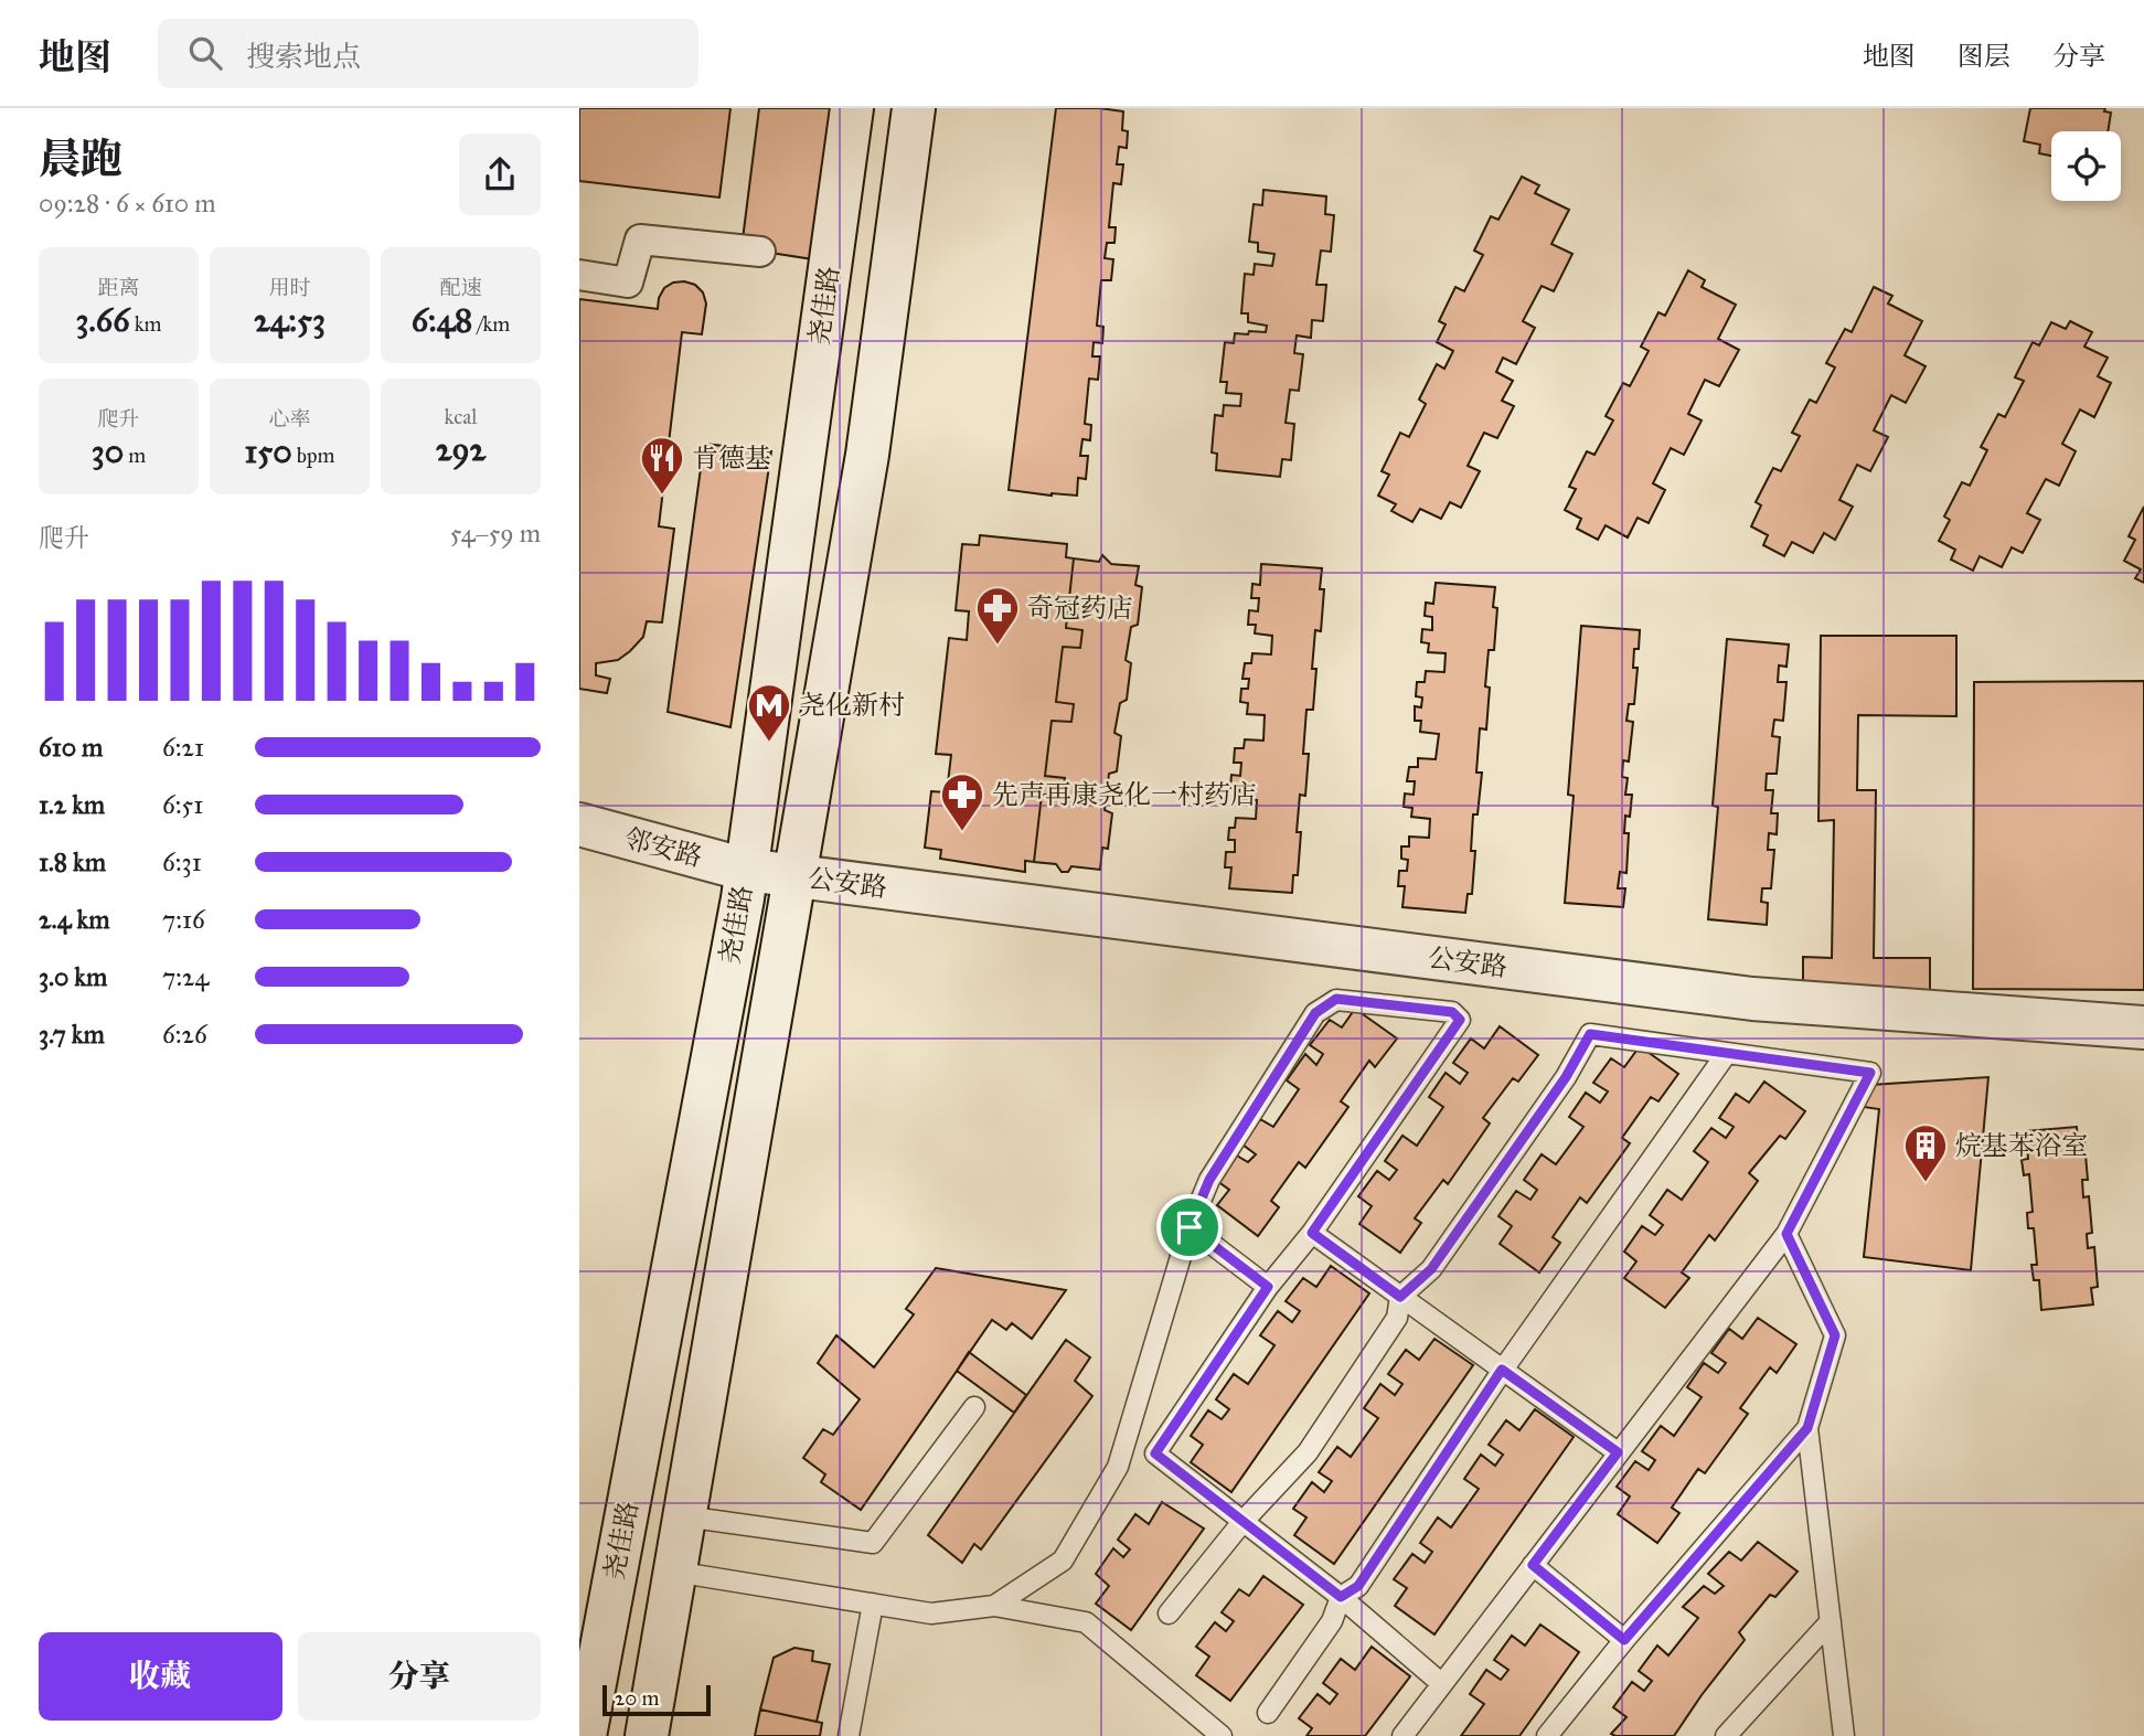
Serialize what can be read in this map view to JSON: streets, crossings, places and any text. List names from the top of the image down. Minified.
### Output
{"streets":{"main road":["尧佳路","邻安路","公安路"]},"crossings":[["尧佳路","邻安路"],["尧佳路","公安路"],["邻安路","公安路"]],"places":{"restaurant":["肯德基"],"pharmacy":["奇冠药店","先声再康尧化一村药店"],"metro station":["尧化新村"],"building":["烷基苯浴室"]},"scale_bar":"20 m","page":{"header":"地图","search":"搜索地点","nav":["地图","图层","分享"],"heading":["晨跑","09:28 · 6 × 610 m"],"stats":[["距离","3.66 km"],["用时","24:53"],["配速","6:48 /km"],["爬升","30 m"],["心率","150 bpm"],["kcal","292"]],"chart":["爬升","54–59 m"],"list":[{"name":"610 m","note":"6:21"},{"name":"1.2 km","note":"6:51"},{"name":"1.8 km","note":"6:31"},{"name":"2.4 km","note":"7:16"},{"name":"3.0 km","note":"7:24"},{"name":"3.7 km","note":"6:26"}],"buttons":["收藏","分享"],"scale":"20 m"}}
